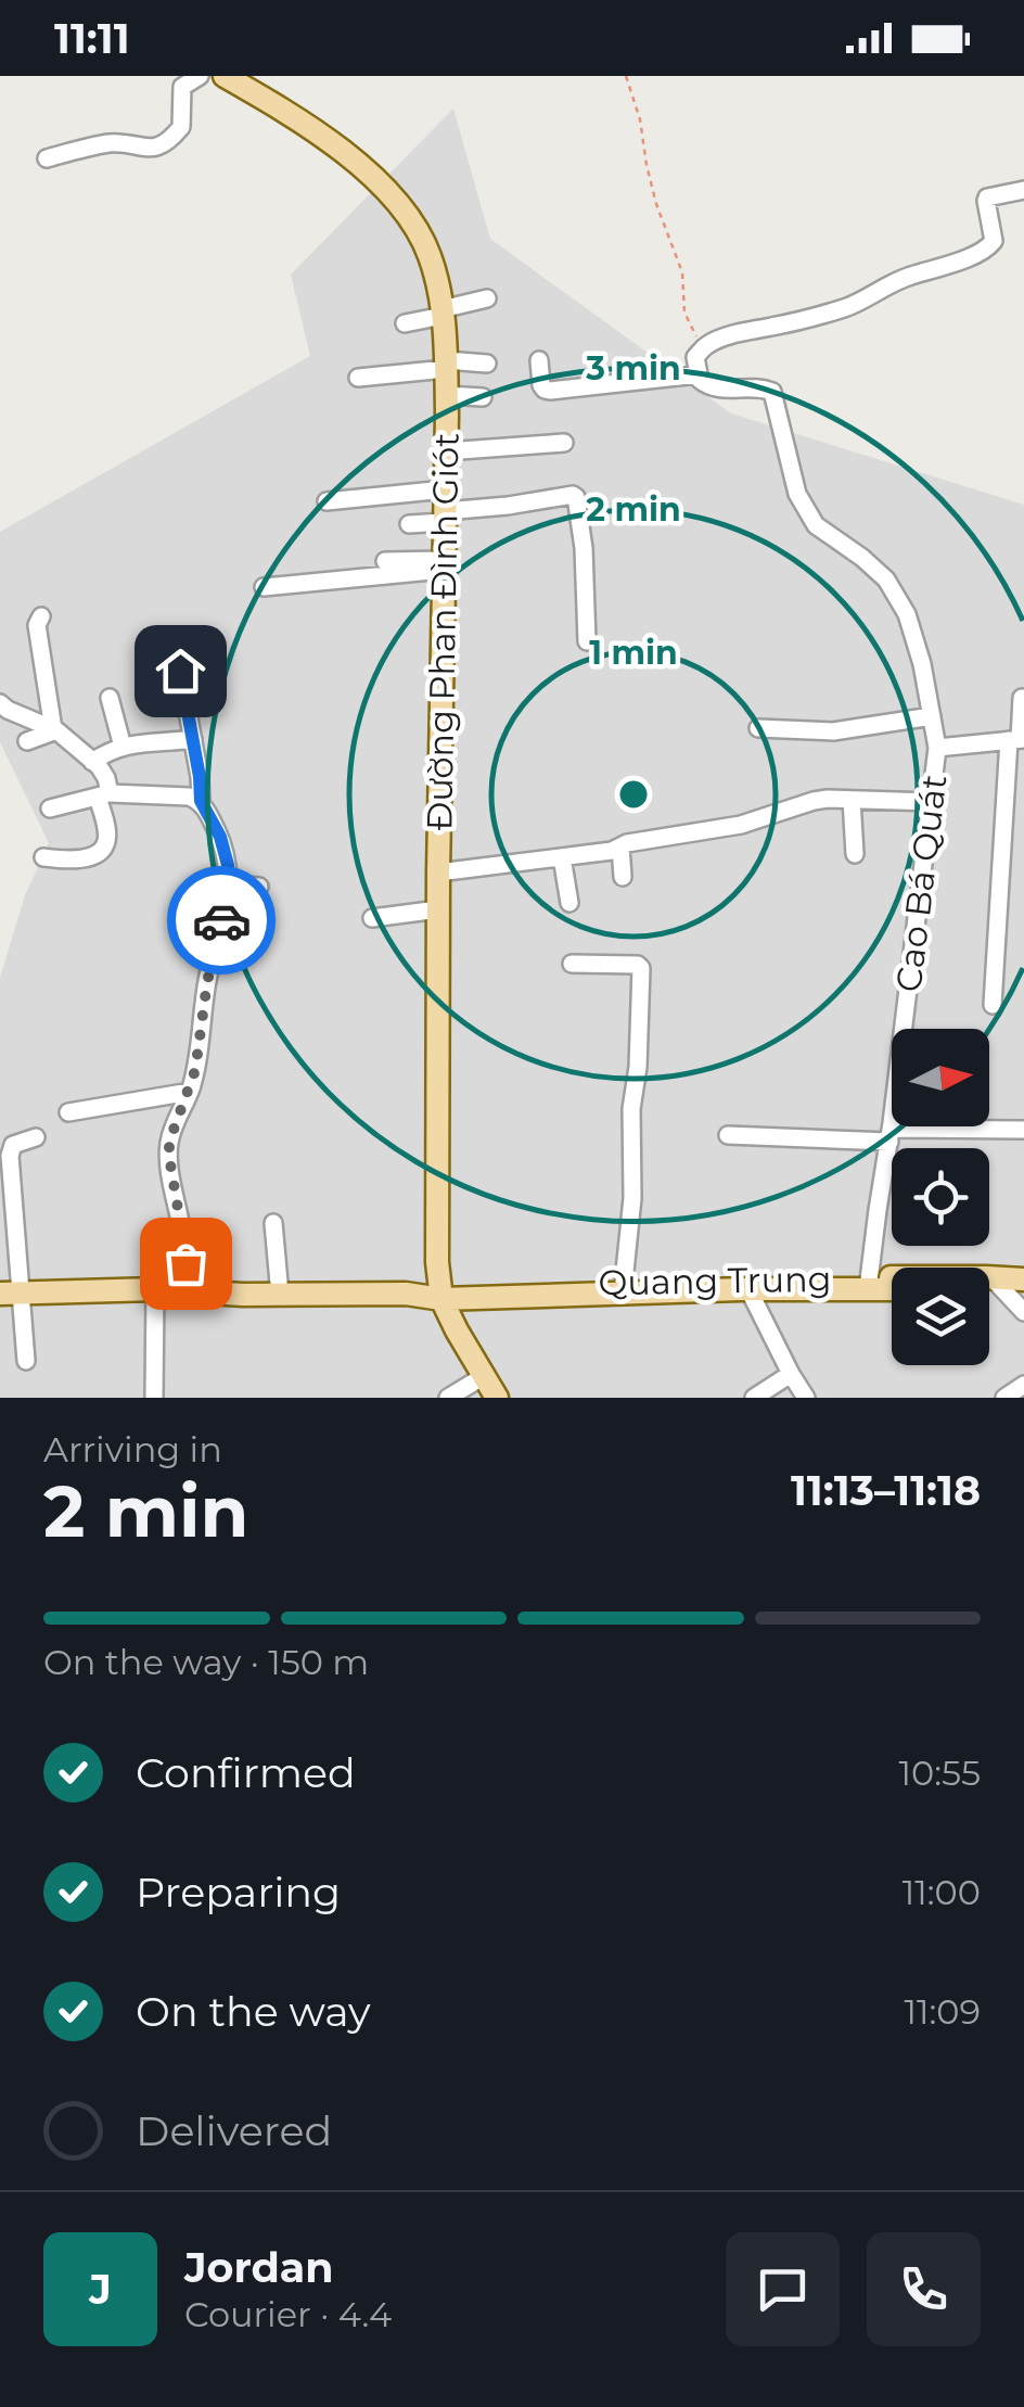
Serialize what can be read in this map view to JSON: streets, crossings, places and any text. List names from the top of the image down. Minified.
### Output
{"streets":{"main road":["Đường Phan Đình Giót","Quang Trung"],"street":["Cao Bá Quát"]},"crossings":[["Đường Phan Đình Giót","Quang Trung"],["Cao Bá Quát","Quang Trung"]],"north":"right","page":{"status":"11:11","heading":["2 min","Arriving in","11:13–11:18"],"panel":["Jordan","Courier · 4.4"],"bar":"On the way · 150 m","list":[["Confirmed","10:55"],["Preparing","11:00"],["On the way","11:09"],"Delivered"],"round":"J"},"rings":["3 min","2 min","1 min"]}
